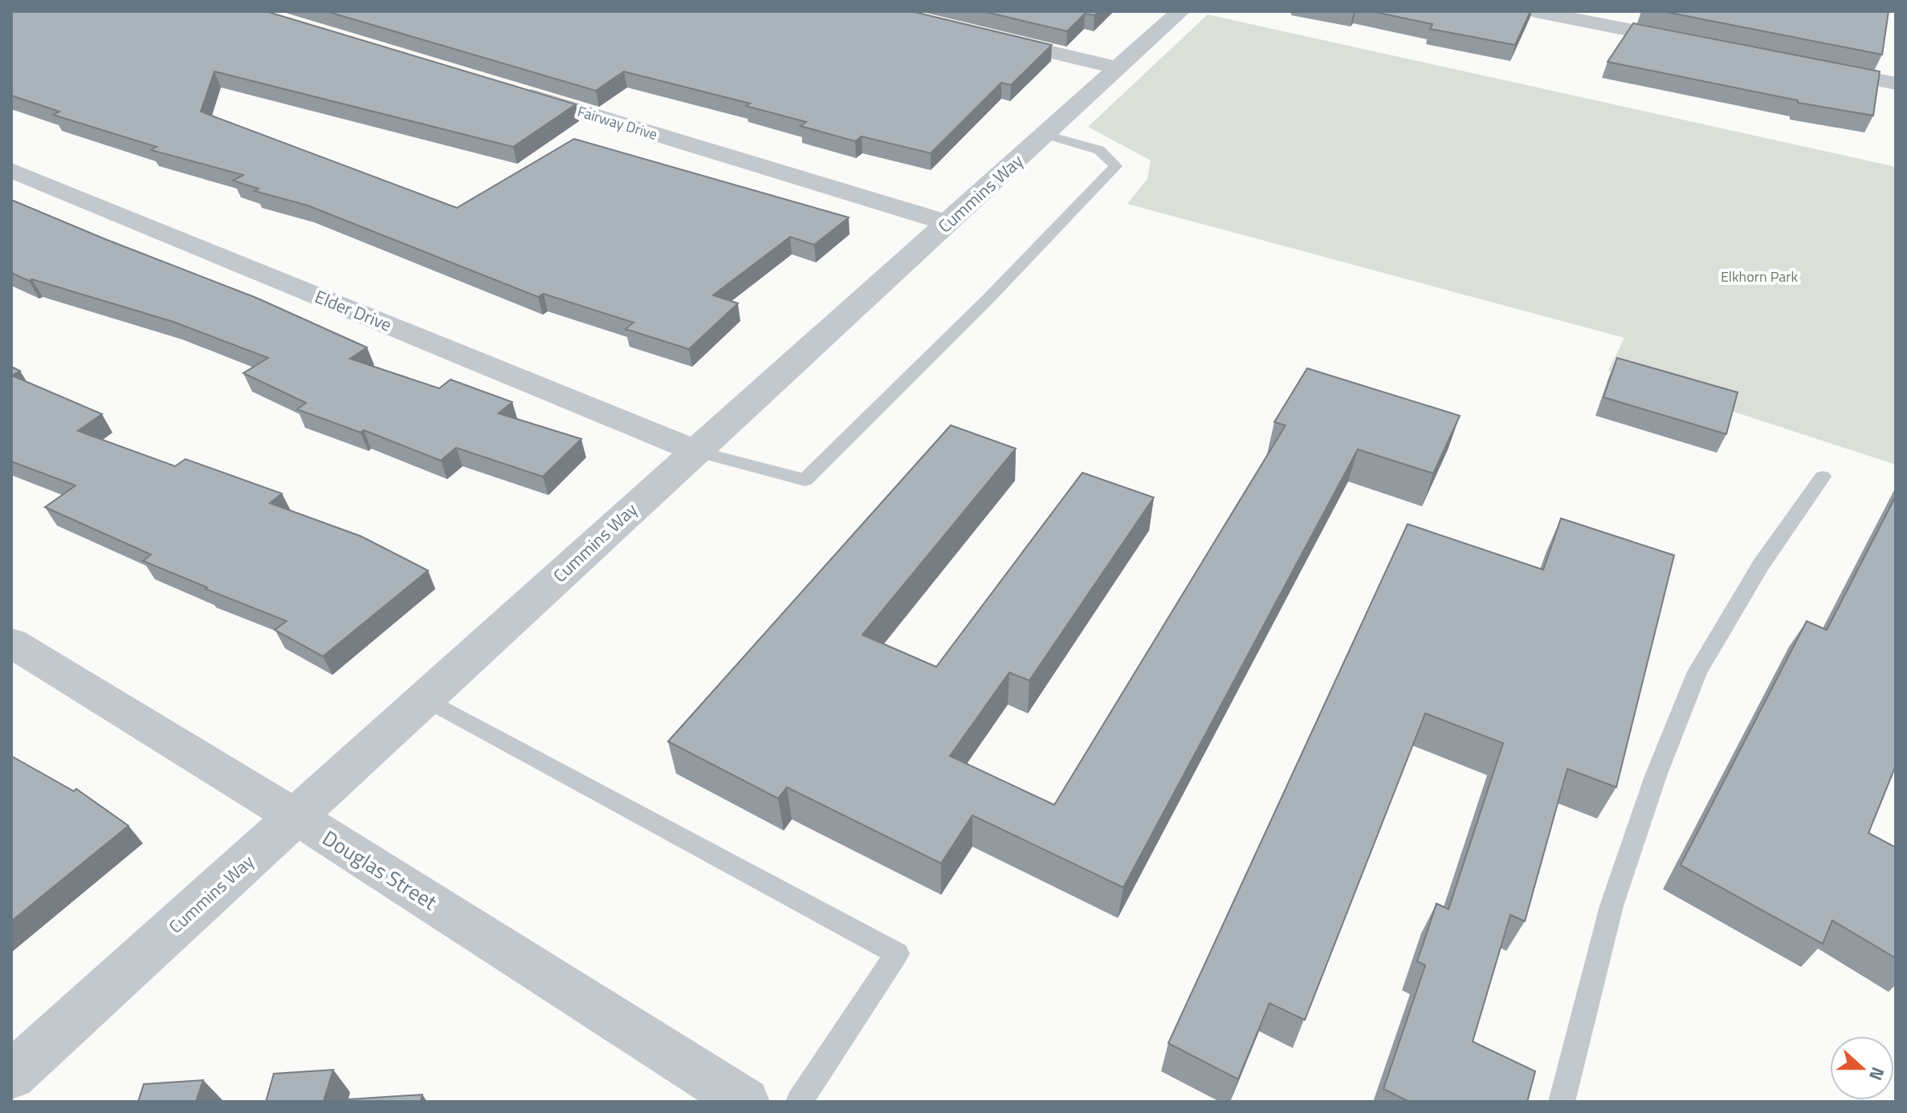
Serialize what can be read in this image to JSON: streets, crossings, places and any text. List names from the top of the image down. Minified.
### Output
{"streets":{"street":["Fairway Drive","Cummins Way","Elder Drive","Douglas Street"]},"crossings":[["Fairway Drive","Cummins Way"],["Cummins Way","Elder Drive"],["Cummins Way","Douglas Street"]],"parks":["Elkhorn Park"],"north":"right"}
